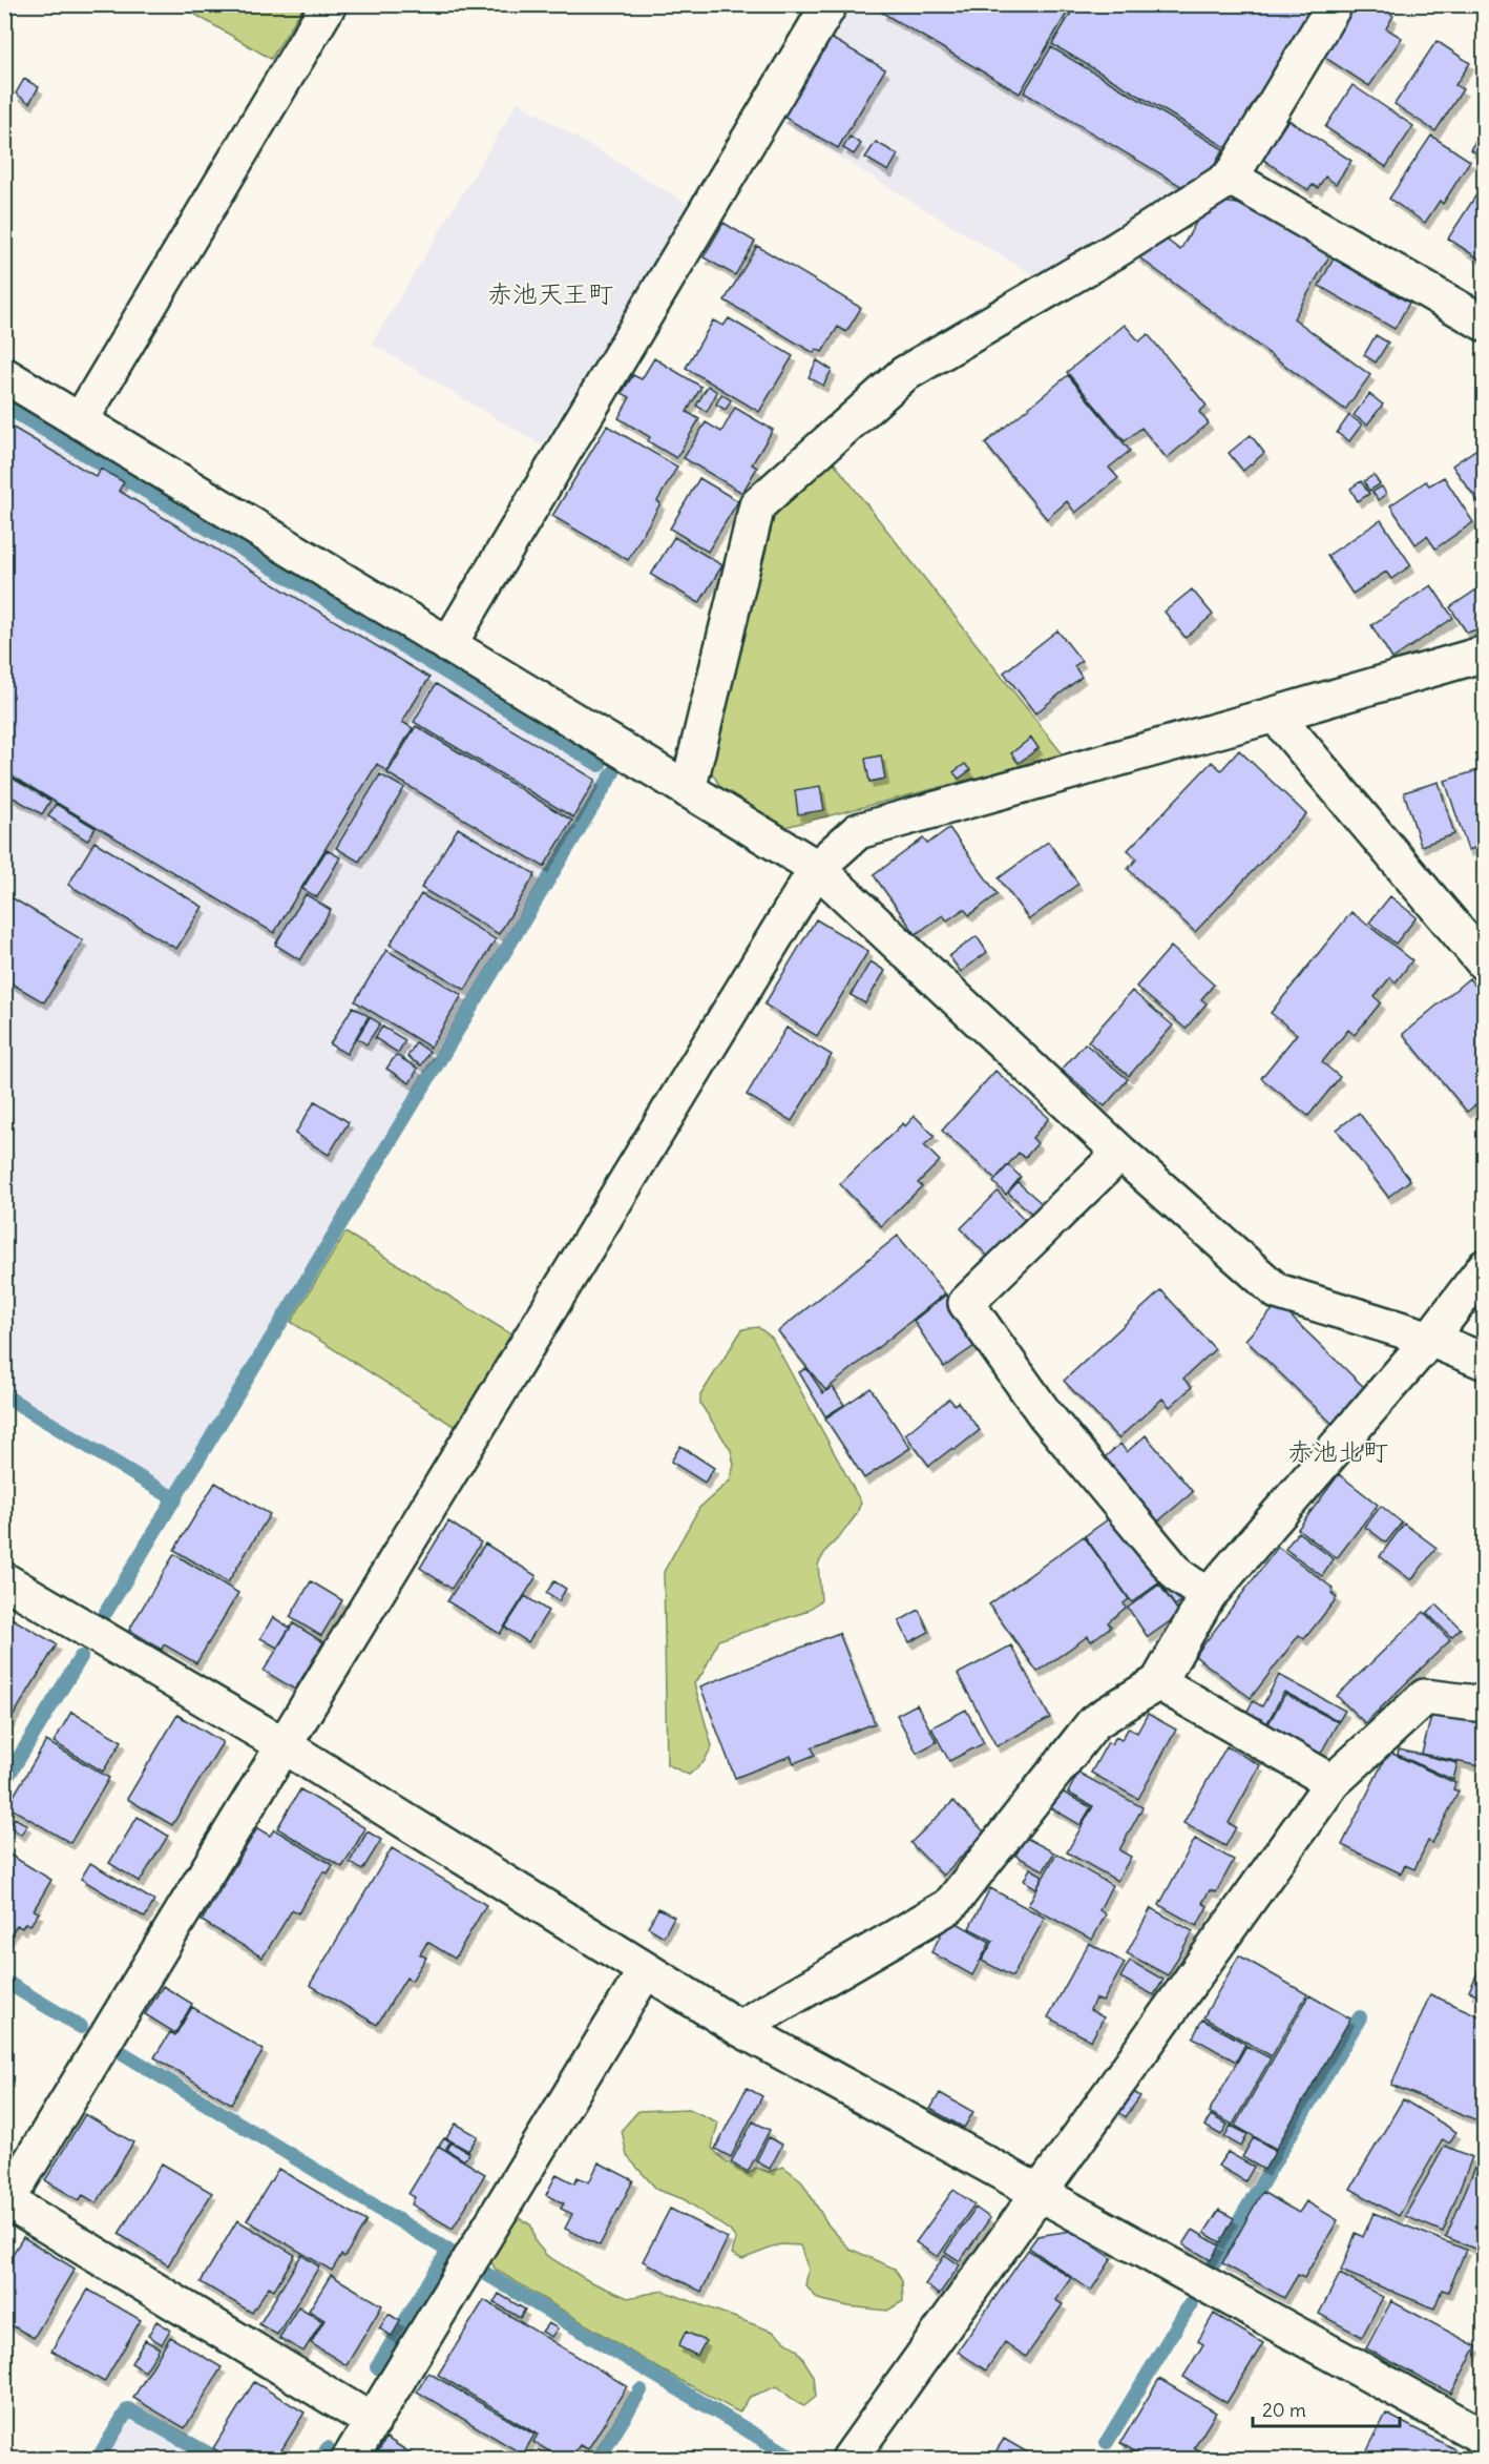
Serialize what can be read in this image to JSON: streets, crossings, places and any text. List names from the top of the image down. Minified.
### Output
{"districts":["赤池天王町","赤池北町"],"scale_bar":"20 m"}
